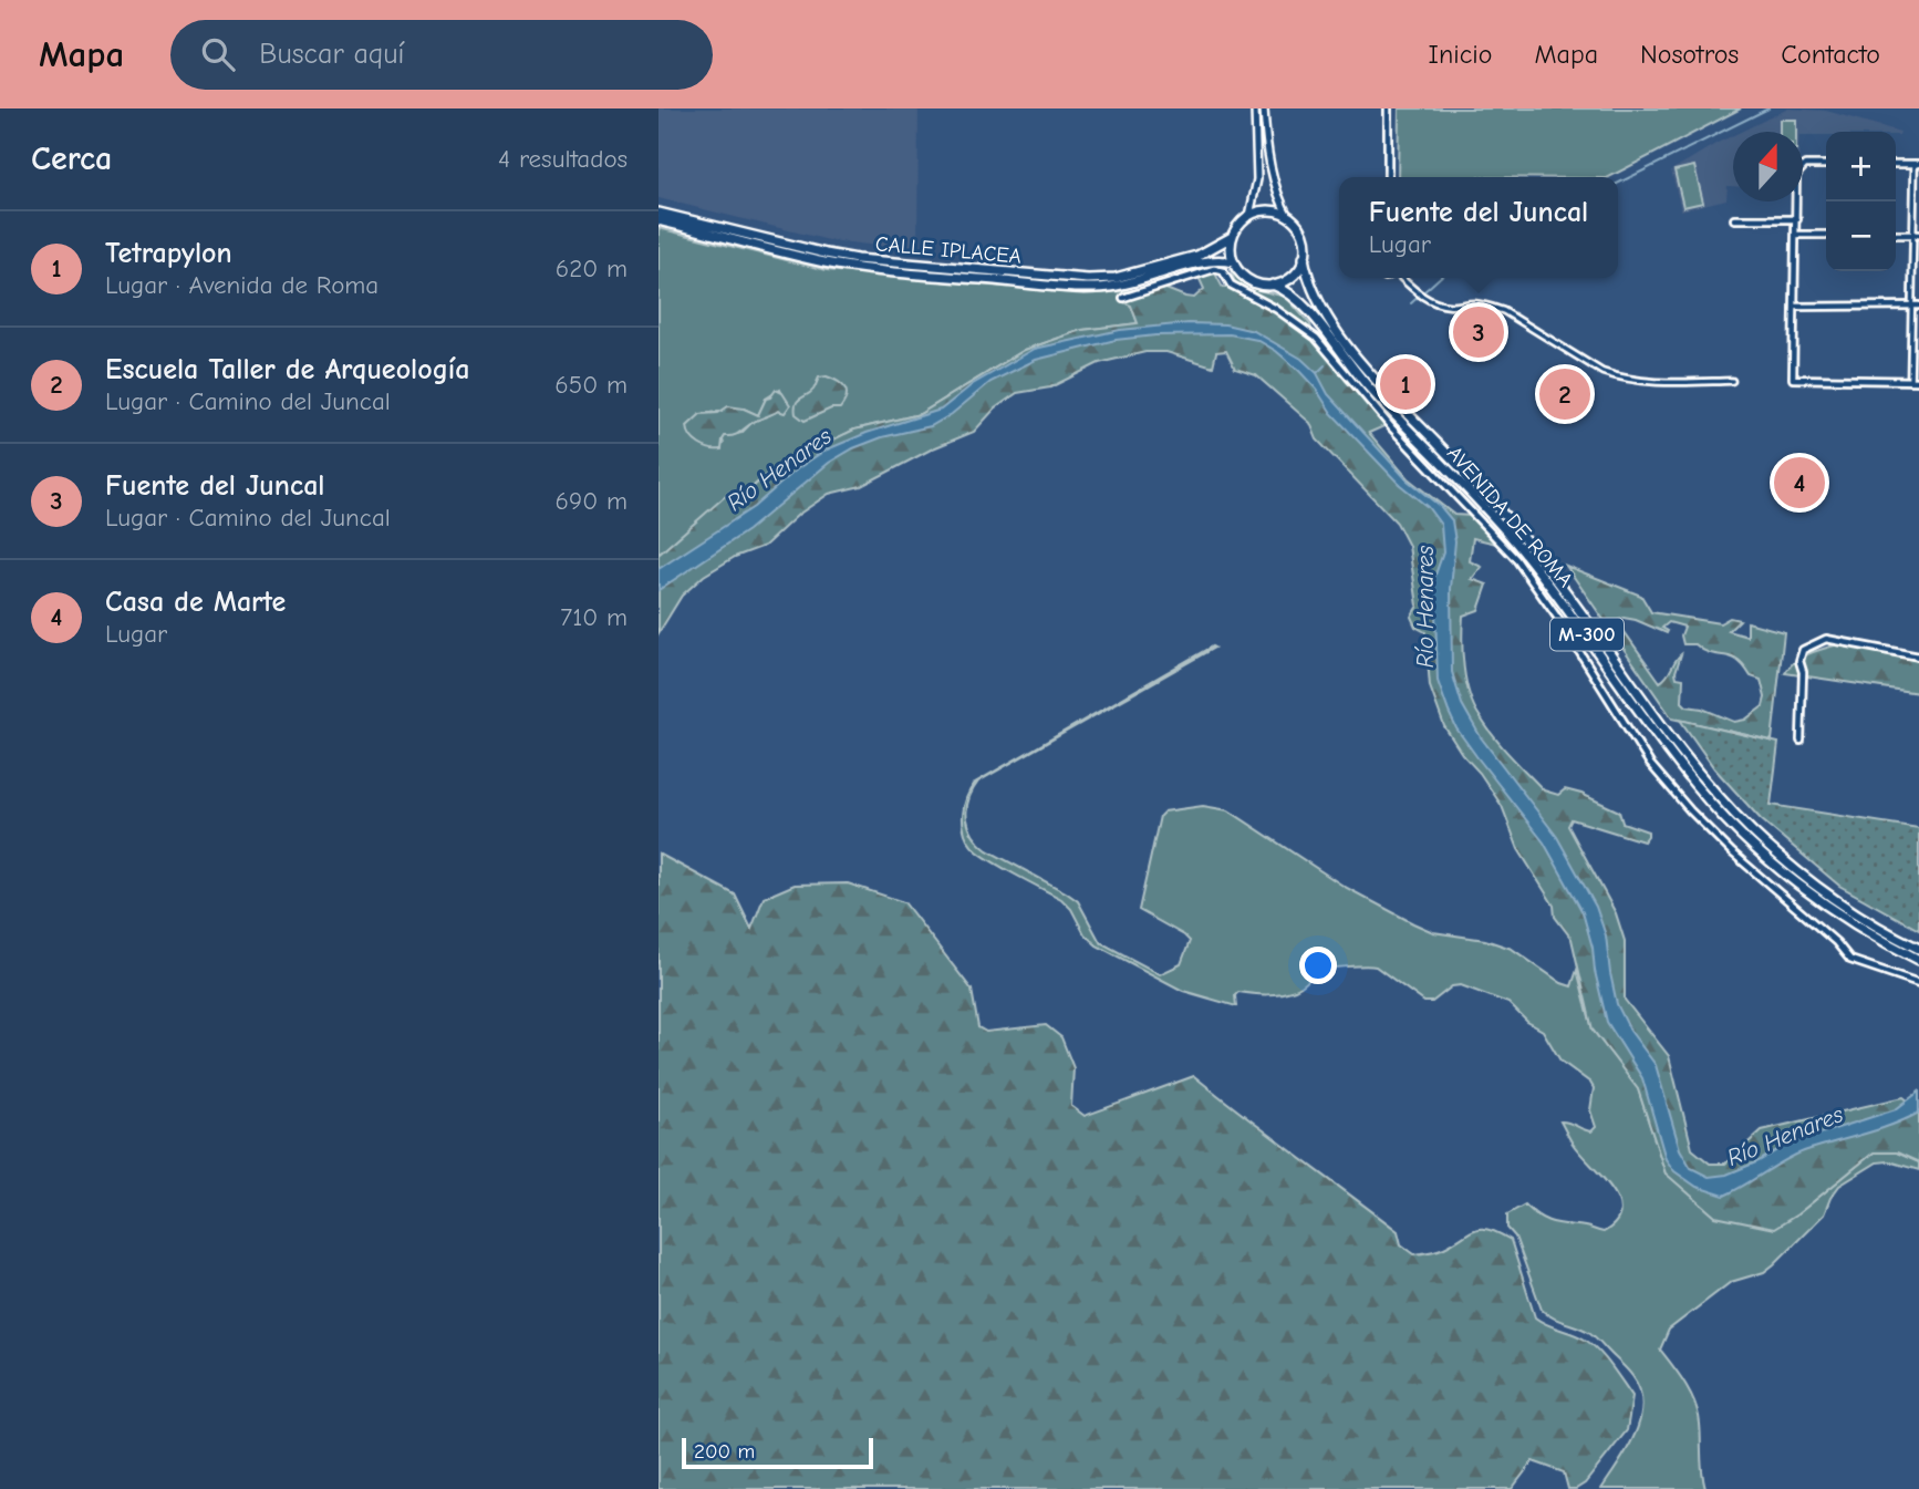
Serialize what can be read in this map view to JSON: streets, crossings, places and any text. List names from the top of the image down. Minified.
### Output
{"streets":{"main road":["CALLE IPLACEA","AVENIDA DE ROMA","M-300"]},"crossings":[["CALLE IPLACEA","AVENIDA DE ROMA"],["CALLE IPLACEA","M-300"],["AVENIDA DE ROMA","M-300"]],"water":["Río Henares"],"scale_bar":"200 m","north":"top","page":{"header":"Mapa","search":"Buscar aquí","nav":["Inicio","Mapa","Nosotros","Contacto"],"heading":["Cerca","4 resultados"],"map_buttons":["+","−"],"popup":["Fuente del Juncal","Lugar"],"list":[{"mark":"1","name":"Tetrapylon","note":"Lugar · Avenida de Roma","value":"620 m"},{"mark":"2","name":"Escuela Taller de Arqueología","note":"Lugar · Camino del Juncal","value":"650 m"},{"mark":"3","name":"Fuente del Juncal","note":"Lugar · Camino del Juncal","value":"690 m"},{"mark":"4","name":"Casa de Marte","note":"Lugar","value":"710 m"}],"pins":["3","1","2","4"],"scale":"200 m"}}
